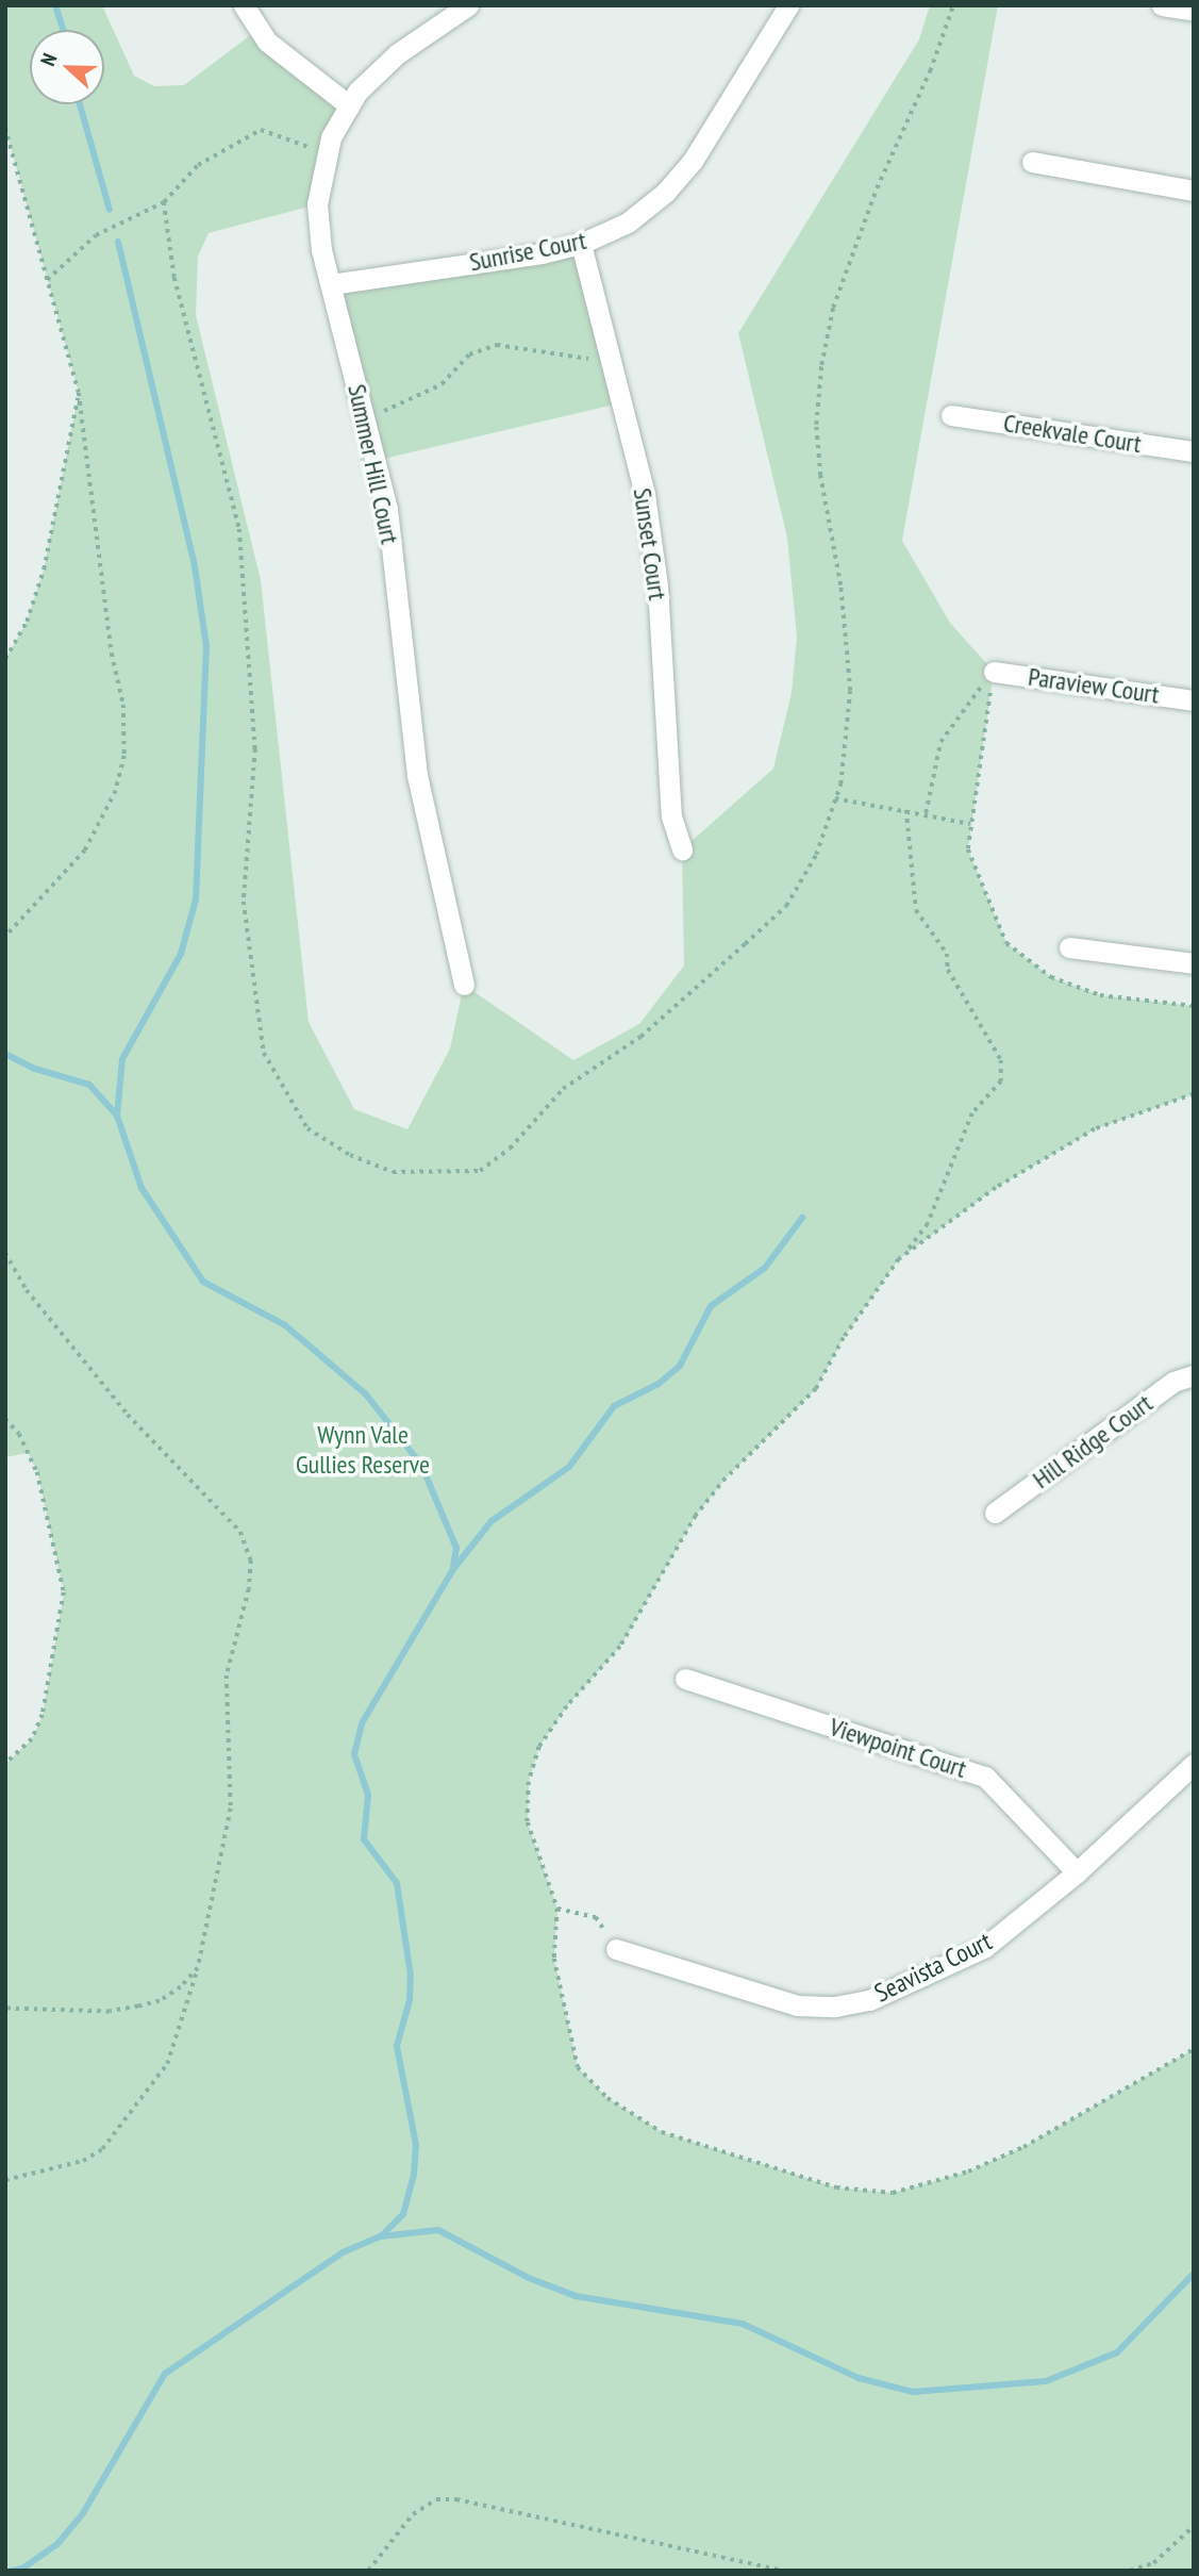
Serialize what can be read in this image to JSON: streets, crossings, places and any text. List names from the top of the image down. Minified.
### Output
{"streets":{"street":["Sunrise Court","Creekvale Court","Summer Hill Court","Sunset Court","Paraview Court","Hill Ridge Court","Viewpoint Court","Seavista Court"]},"crossings":[["Sunrise Court","Summer Hill Court"],["Sunrise Court","Sunset Court"],["Viewpoint Court","Seavista Court"]],"parks":["Wynn Vale Gullies Reserve"],"north":"left"}
